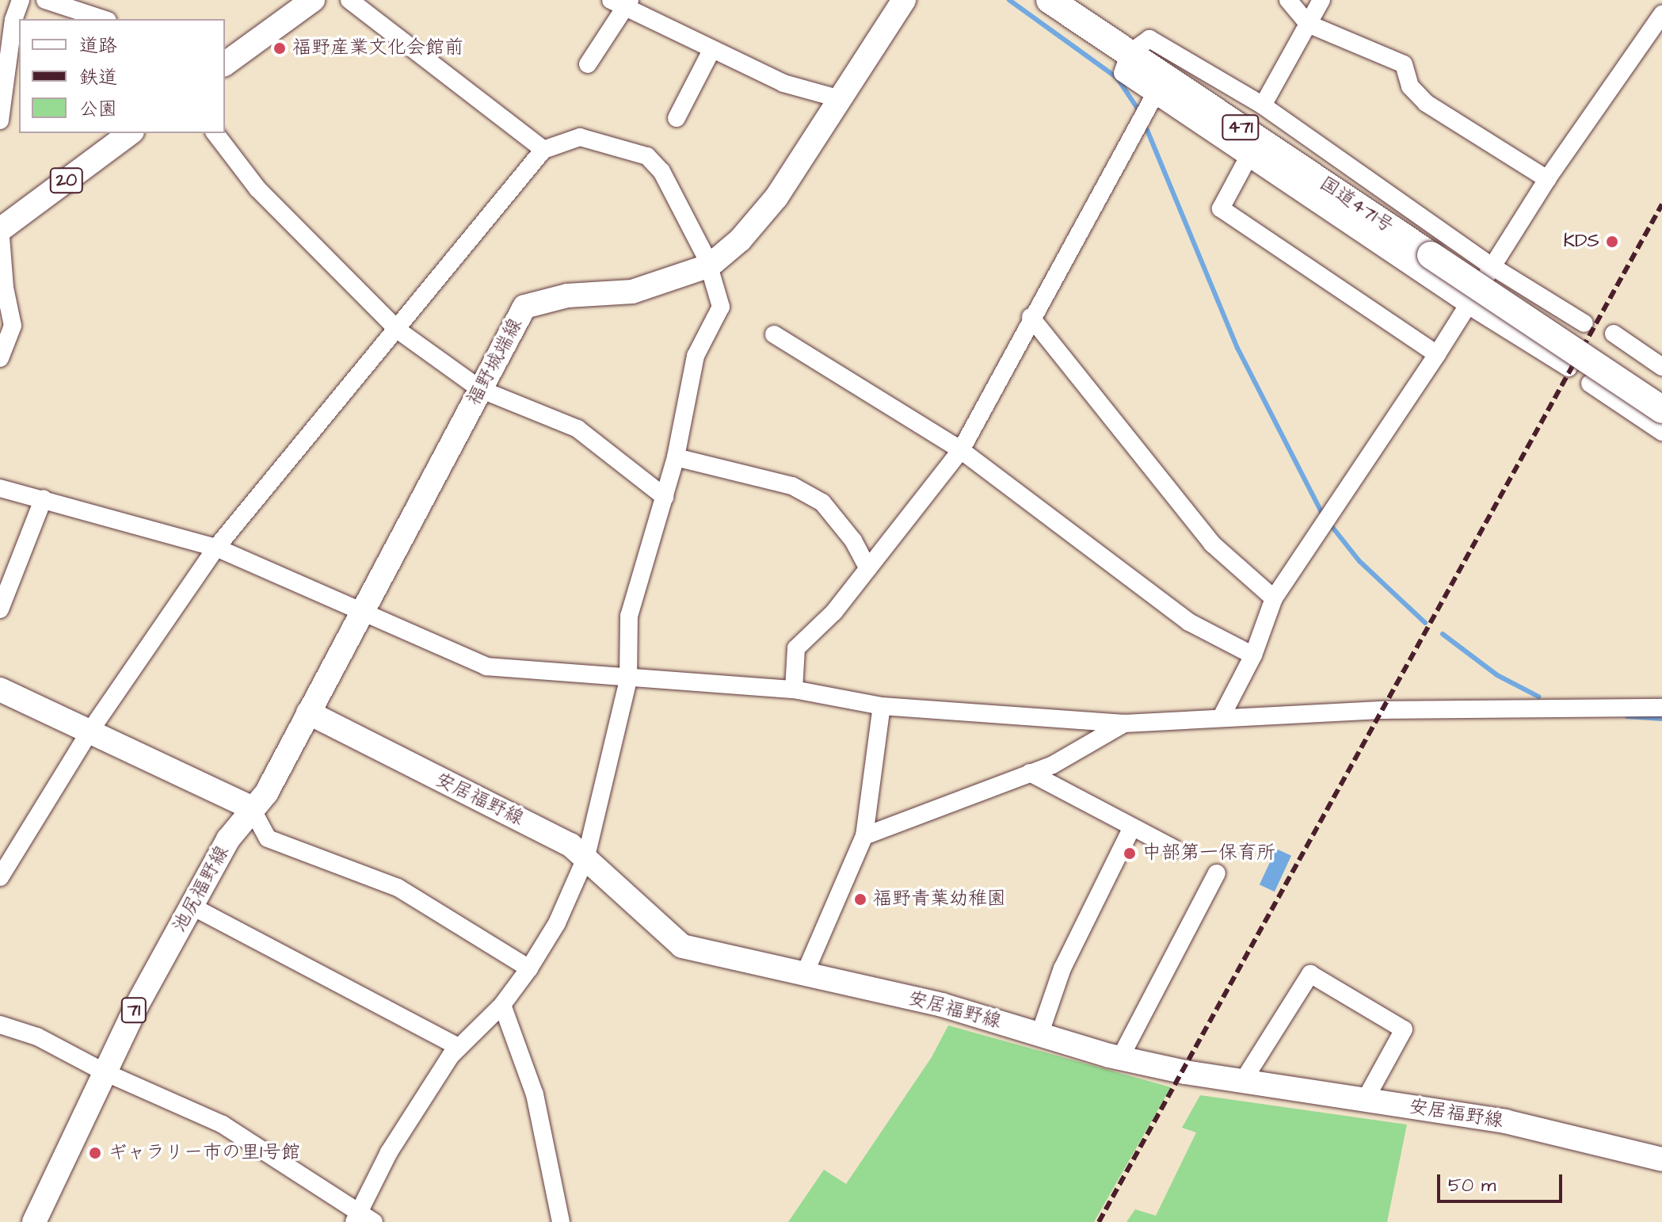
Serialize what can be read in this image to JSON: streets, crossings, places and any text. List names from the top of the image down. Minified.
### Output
{"streets":{"highway":["471","国道471号"],"main road":["20","福野城端線","安居福野線","池尻福野線","71"]},"crossings":[["福野城端線","安居福野線"],["福野城端線","池尻福野線"]],"places":["福野産業文化会館前","KDS","中部第一保育所","福野青葉幼稚園","ギャラリー市の里1号館"],"legend":["道路","鉄道","公園"],"scale_bar":"50 m"}
